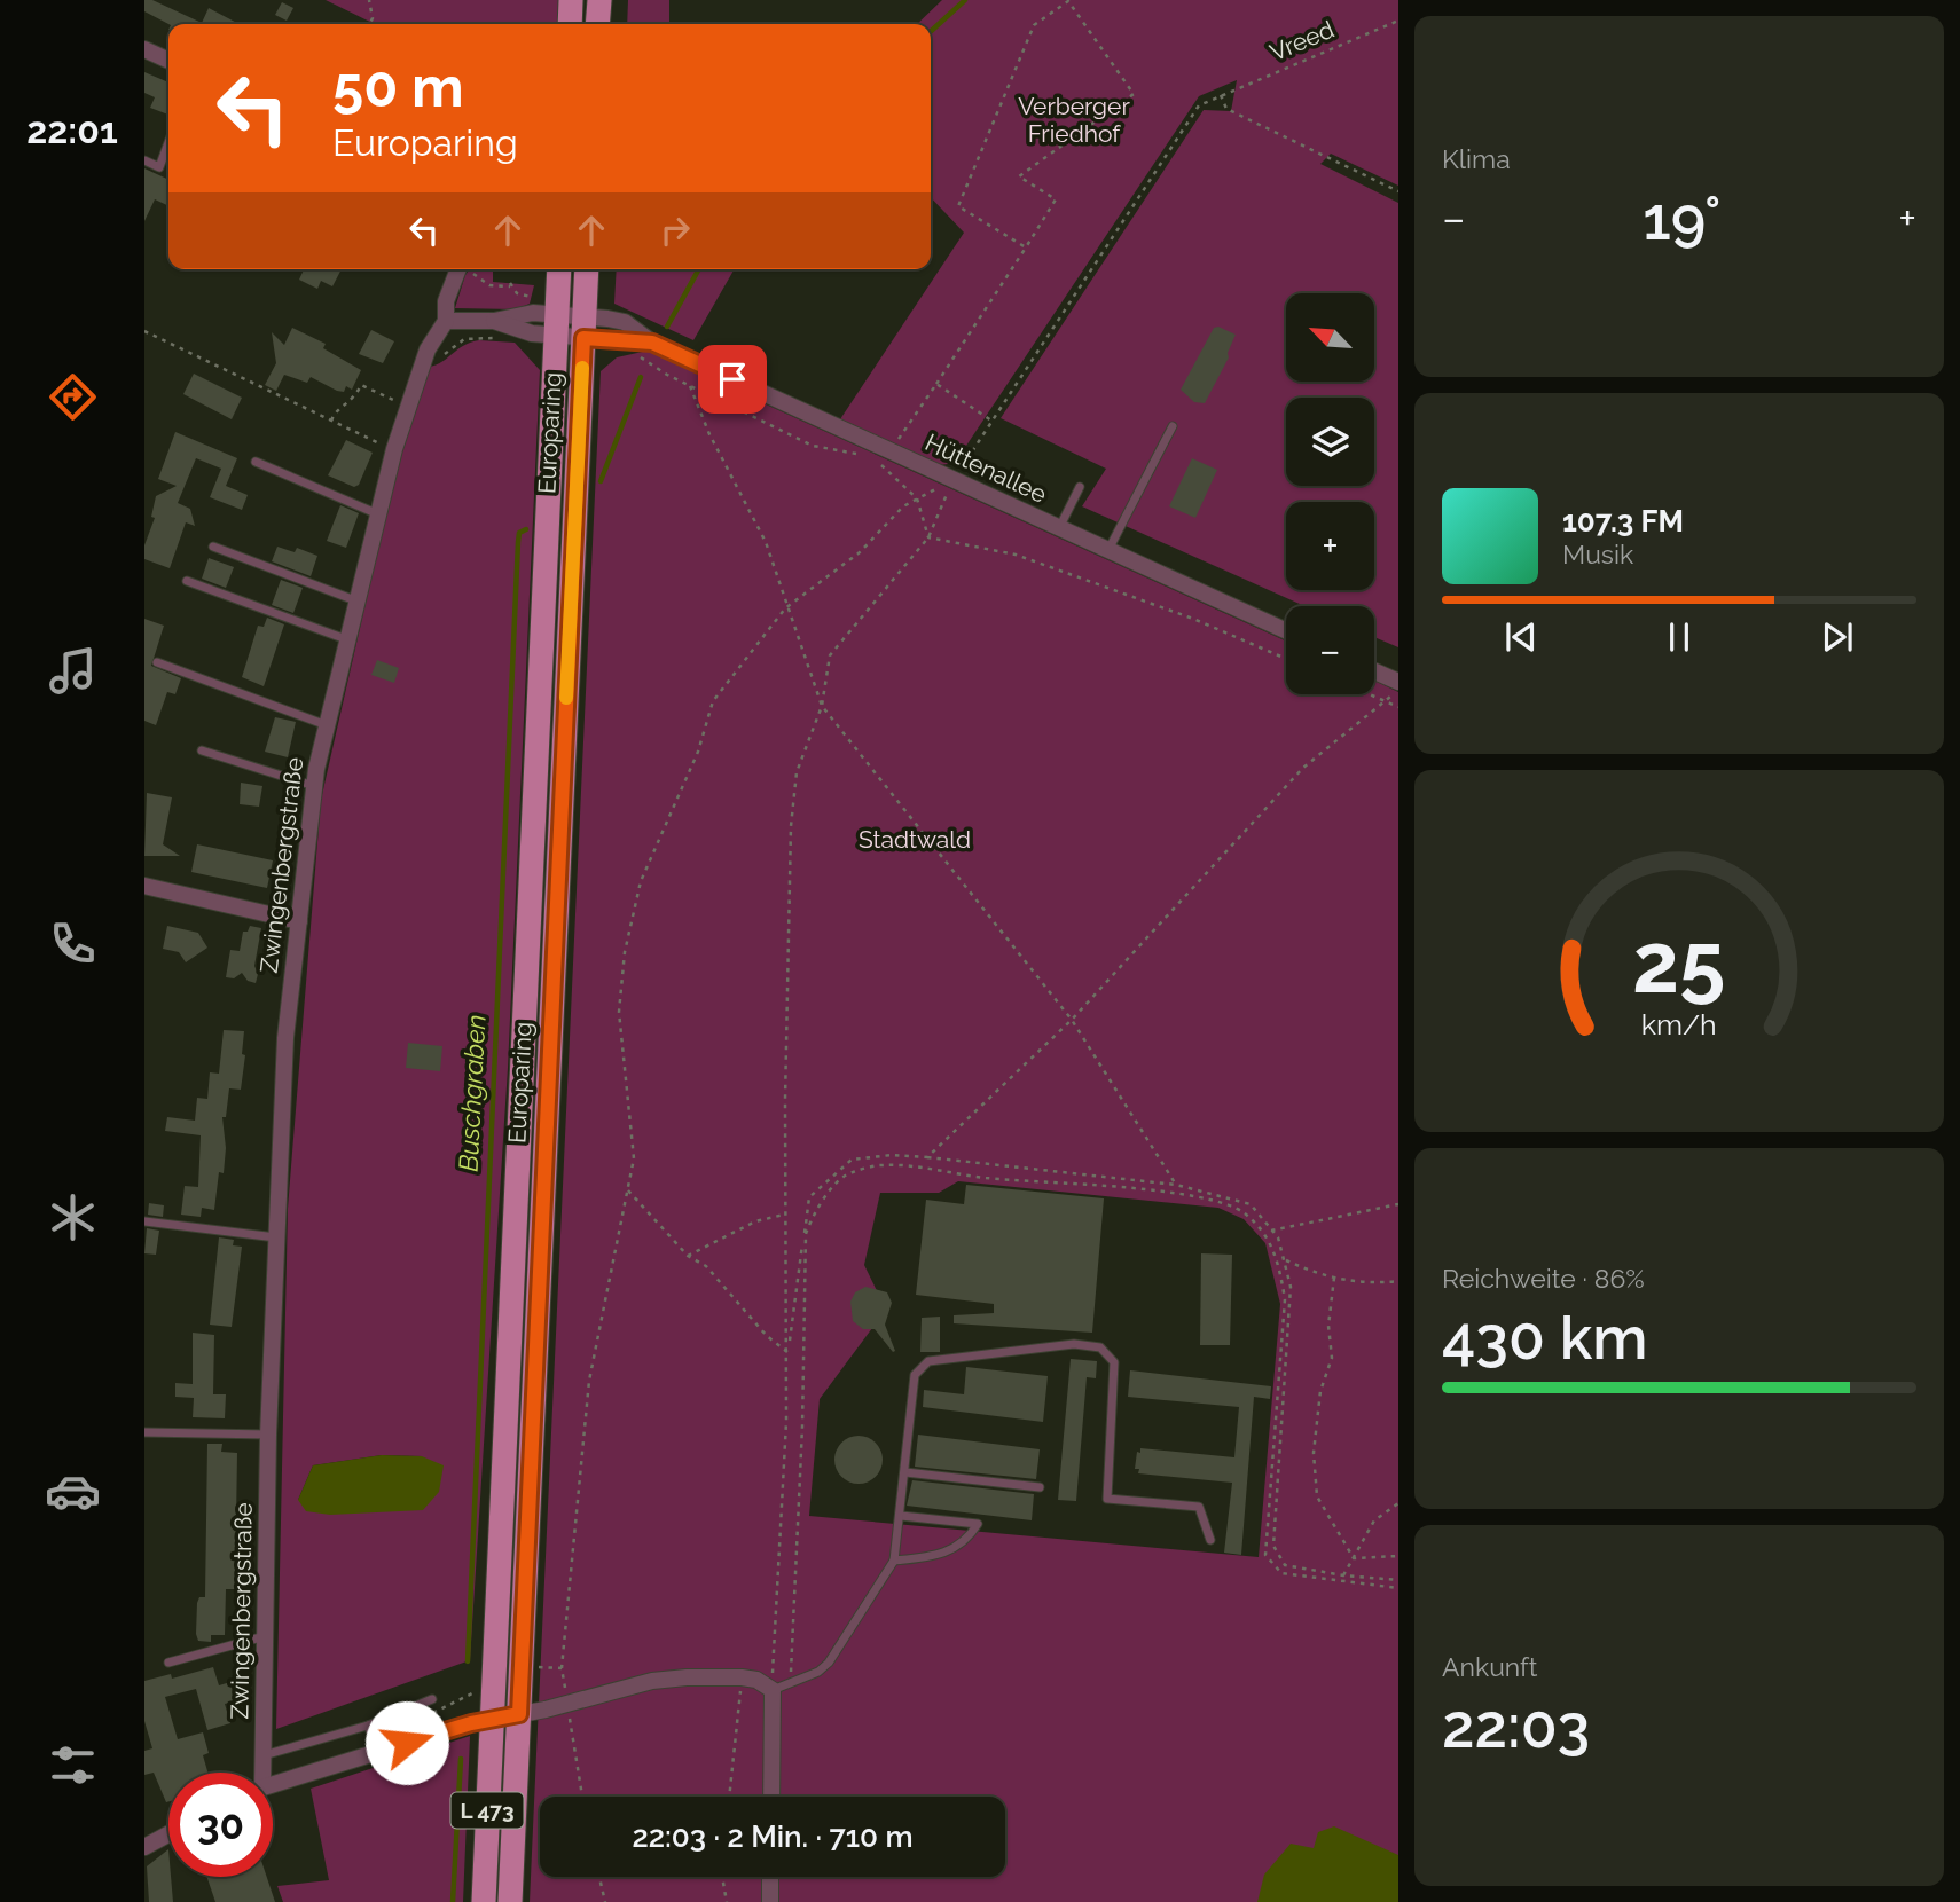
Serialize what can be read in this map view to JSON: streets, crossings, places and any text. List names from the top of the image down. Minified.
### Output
{"streets":{"main road":["Europaring","L 473"],"street":["Hüttenallee","Zwingenbergstraße"],"path":["Vreed"]},"crossings":[["Vreed","Hüttenallee"],["Europaring","Hüttenallee"],["Europaring","Zwingenbergstraße"]],"water":["Buschgraben"],"parks":["Verberger Friedhof","Stadtwald"],"north":"top left","page":{"tabs":"22:01","tile":["Klima",["Reichweite · 86%","430 km"],["Ankunft","22:03"]],"turn":["50 m","Europaring"],"heat":["−","19°","+"],"map_buttons":["+","−"],"song":["107.3 FM","Musik"],"limit":"30","trip":"22:03 · 2 Min. · 710 m","gauge":["25","km/h"]}}
